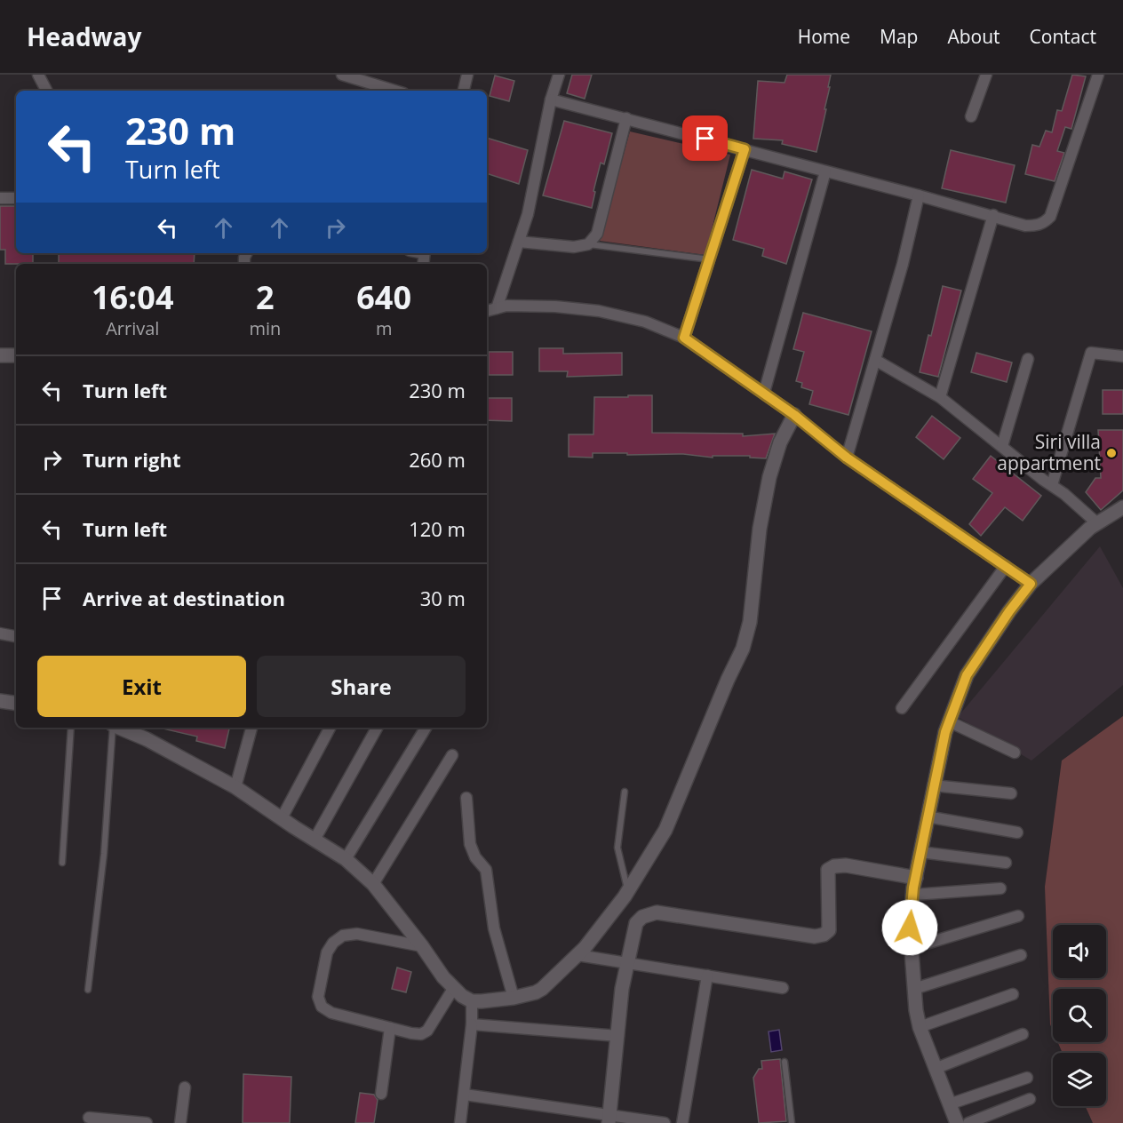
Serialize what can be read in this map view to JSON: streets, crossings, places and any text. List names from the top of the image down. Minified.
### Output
{"places":["Siri villa appartment"],"page":{"header":"Headway","nav":["Home","Map","About","Contact"],"turn":["230 m","Turn left"],"eta":["16:04","Arrival","2","min","640","m"],"list":[{"name":"Turn left","value":"230 m"},{"name":"Turn right","value":"260 m"},{"name":"Turn left","value":"120 m"},{"name":"Arrive at destination","value":"30 m"}],"buttons":["Exit","Share"]}}
